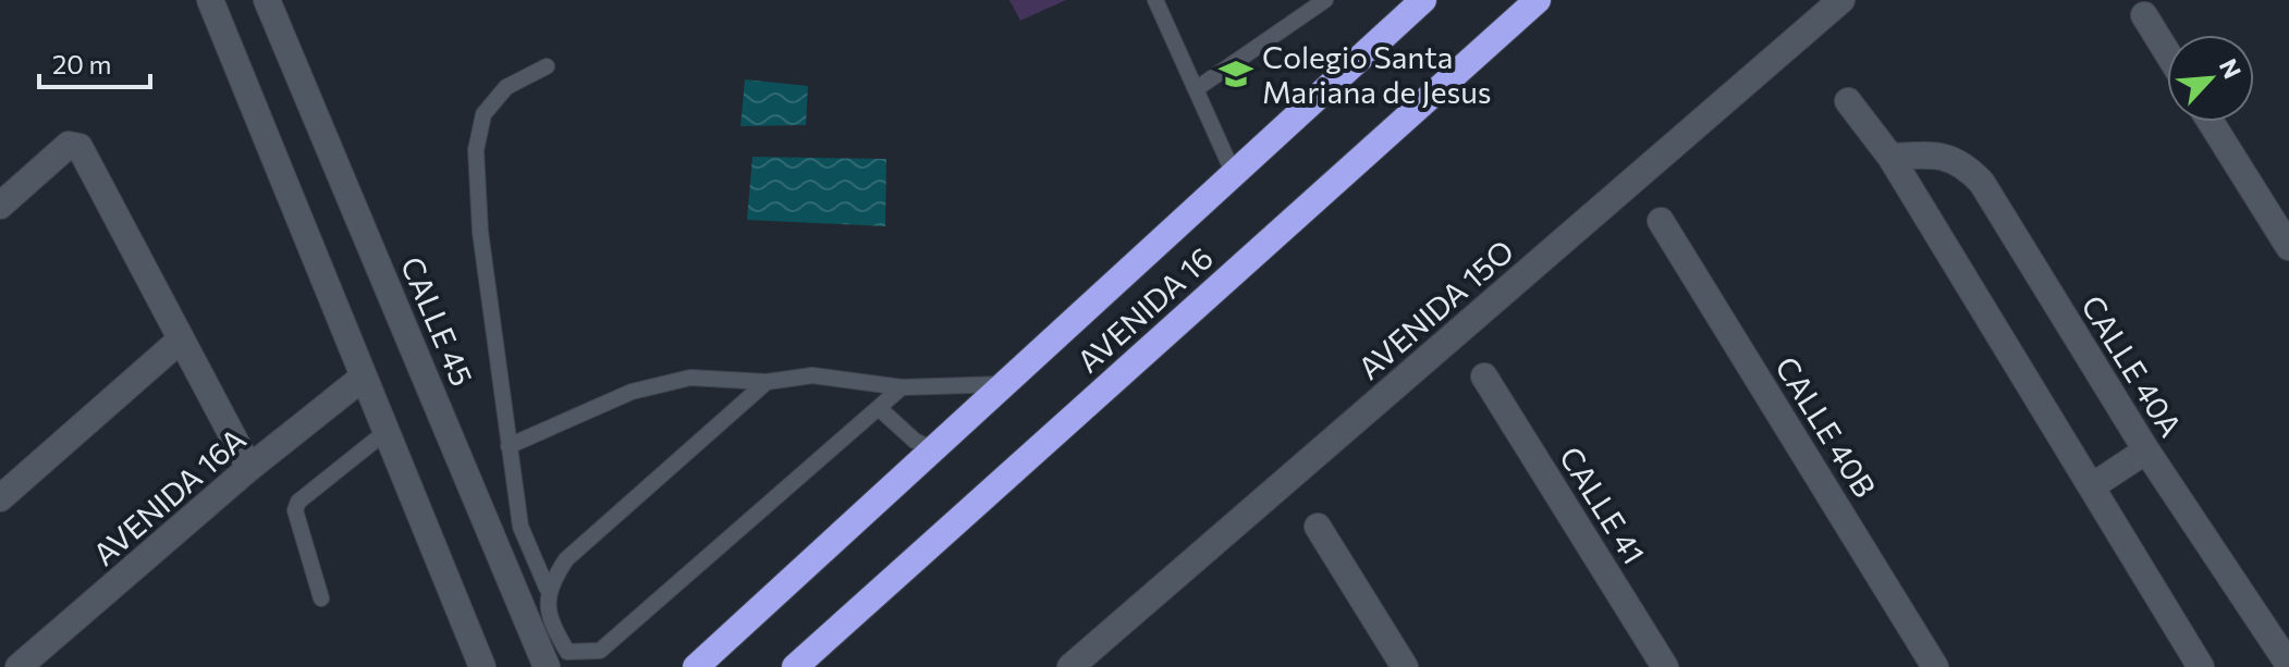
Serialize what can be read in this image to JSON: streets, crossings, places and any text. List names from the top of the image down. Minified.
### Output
{"streets":{"highway":["AVENIDA 16"],"street":["AVENIDA 15O","CALLE 45","CALLE 40A","CALLE 40B","AVENIDA 16A","CALLE 41"]},"places":{"school or university":["Colegio Santa Mariana de Jesus"]},"scale_bar":"20 m","north":"top right"}
